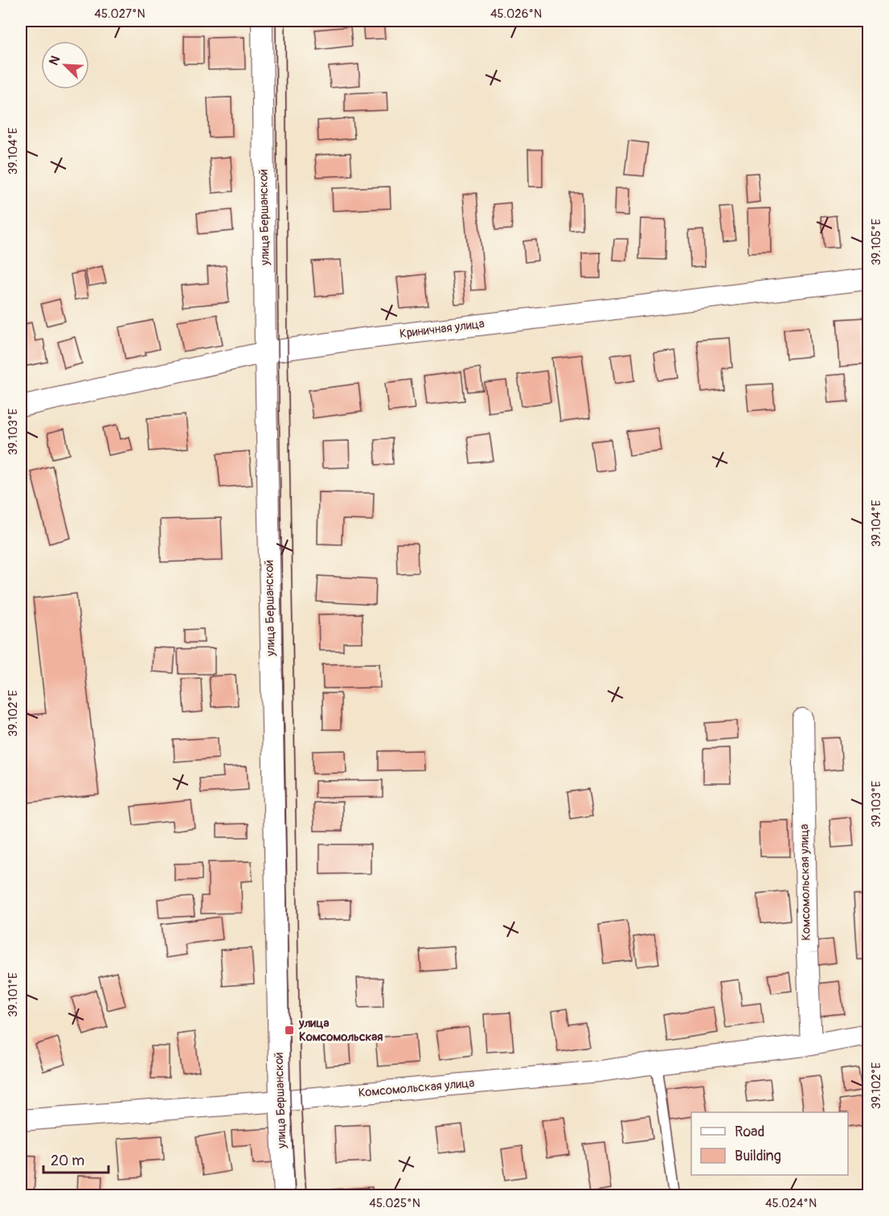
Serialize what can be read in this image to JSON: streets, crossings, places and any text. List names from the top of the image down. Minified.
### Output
{"streets":{"street":["улица Бершанской","Криничная улица","Комсомольская улица"]},"crossings":[["улица Бершанской","Криничная улица"],["улица Бершанской","Комсомольская улица"]],"places":{"transit":["улица Комсомольская"]},"legend":["Road","Building"],"scale_bar":"20 m","north":"top left","coordinates":["45.027°N","45.026°N","39.104°E","39.105°E","39.103°E","39.102°E","39.101°E","45.025°N","45.024°N"]}
